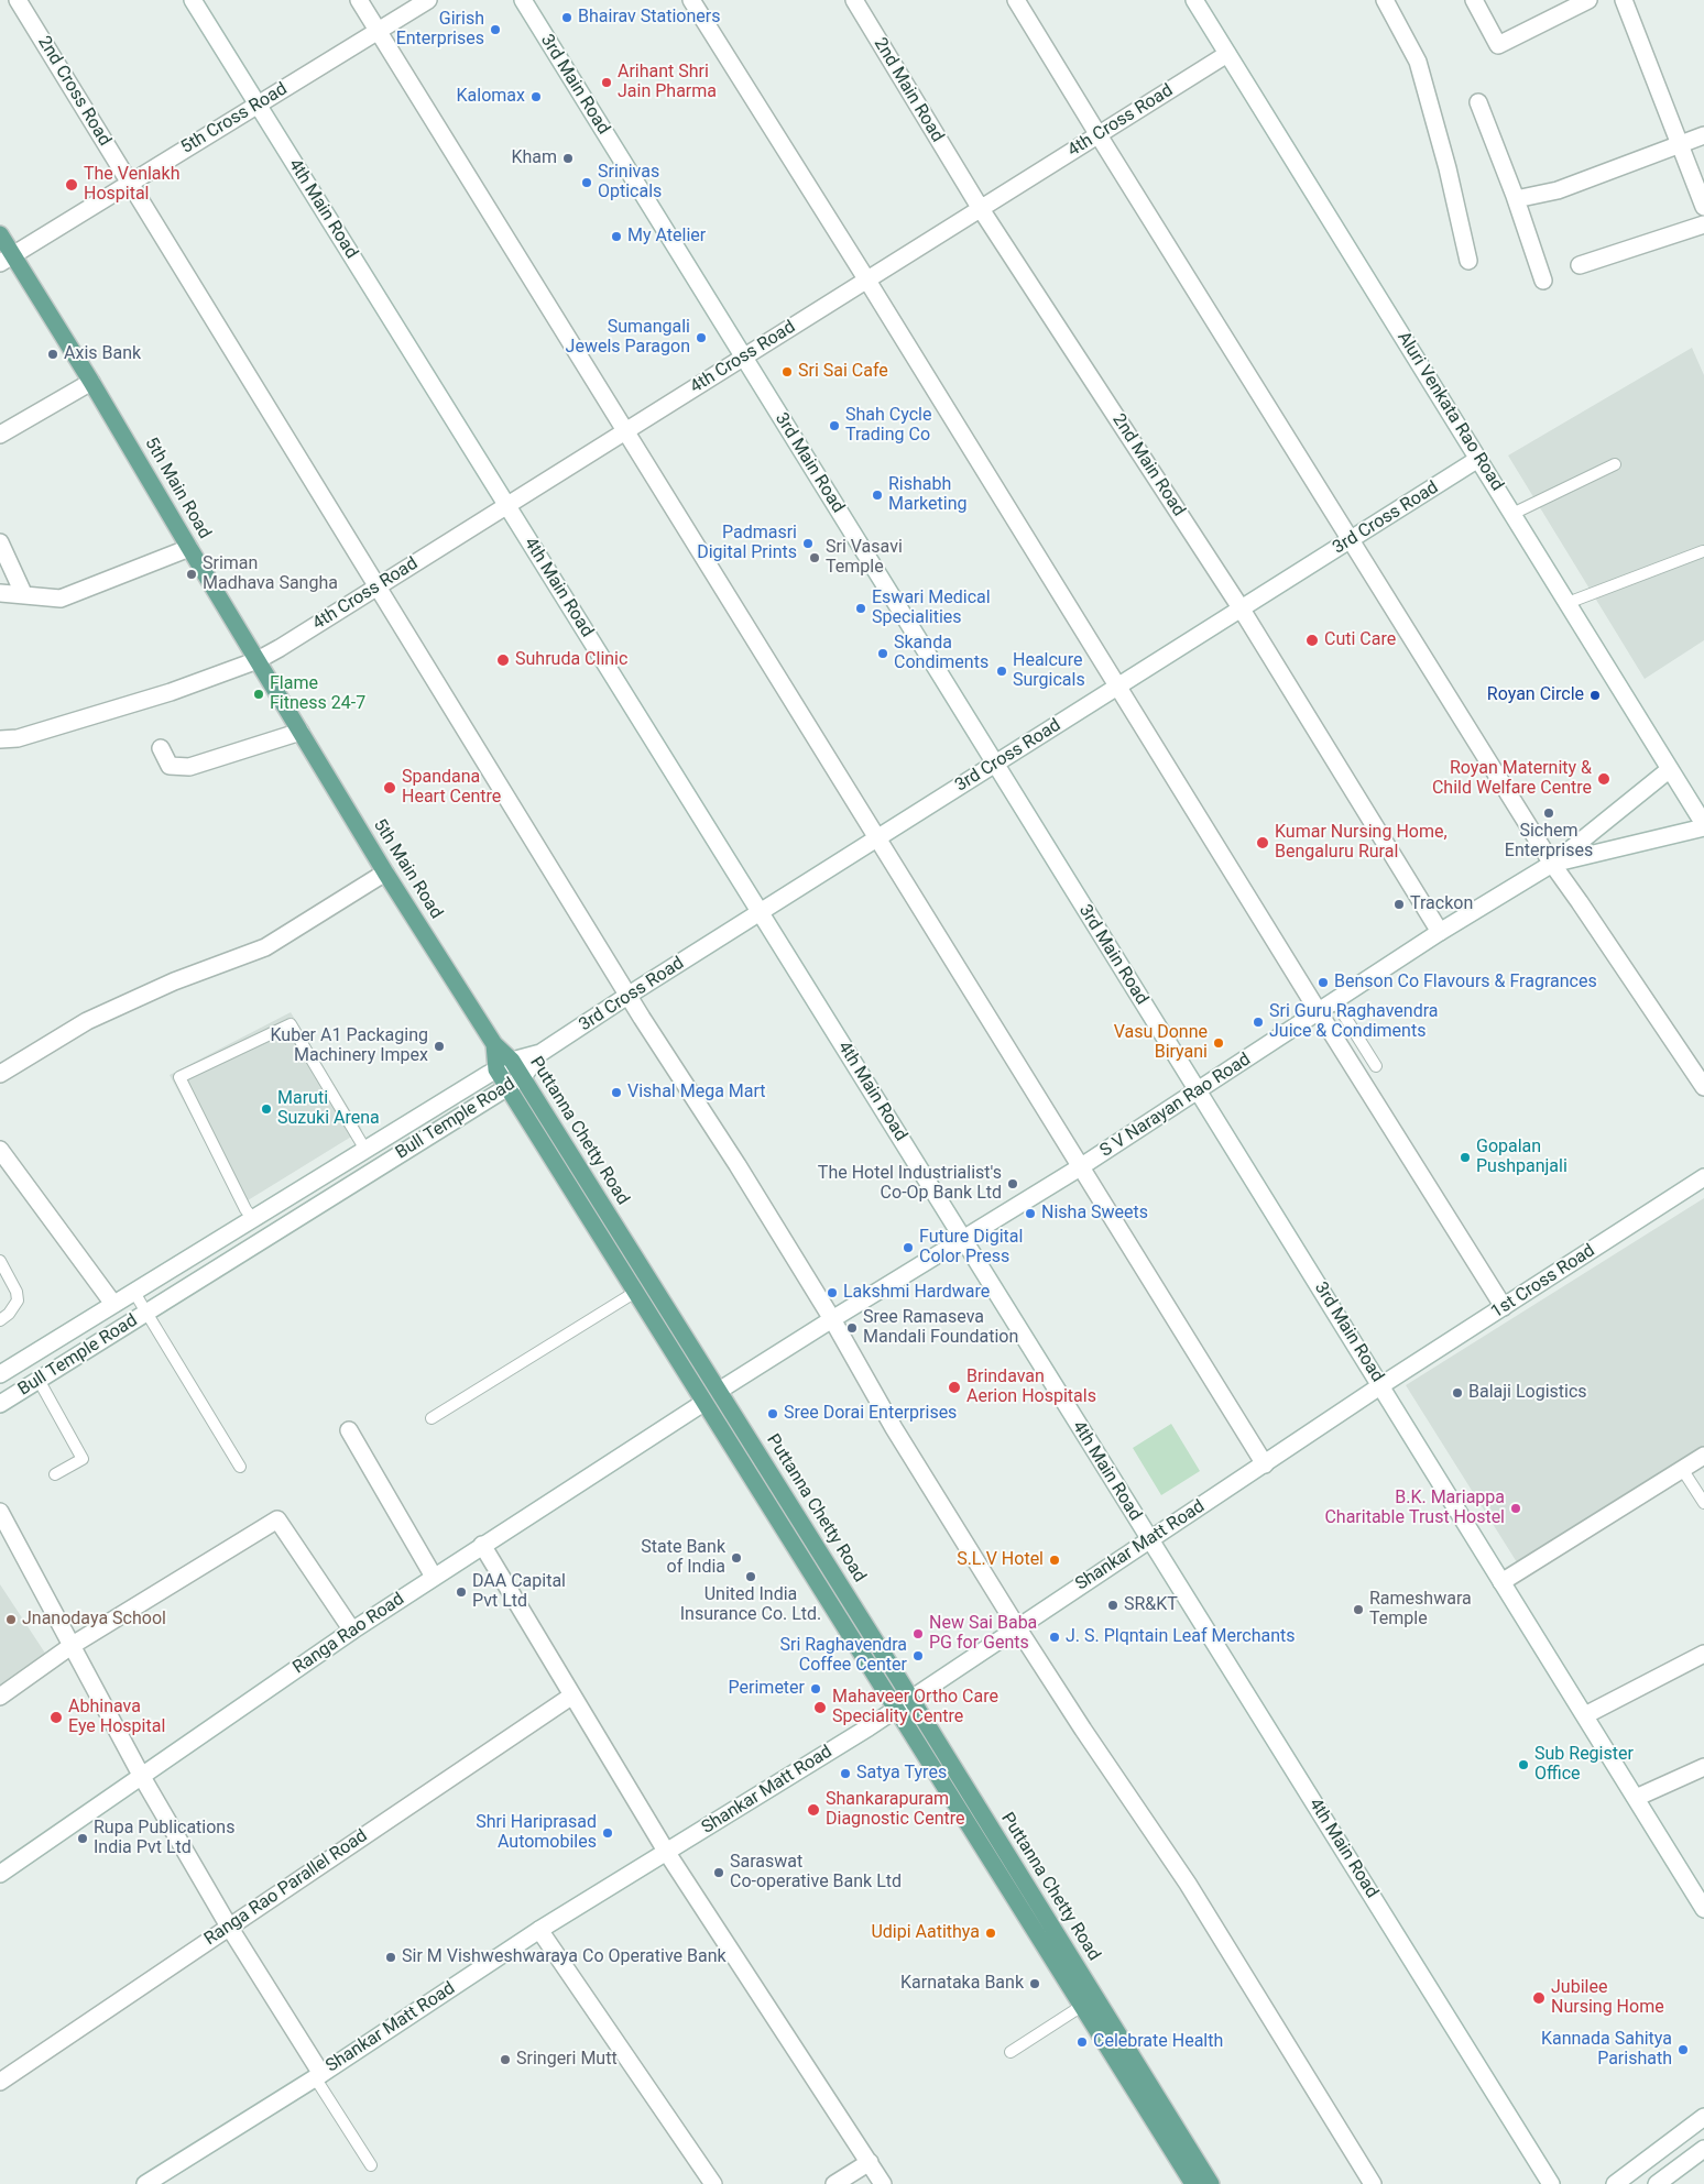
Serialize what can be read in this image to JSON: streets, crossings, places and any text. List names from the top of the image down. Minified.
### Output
{"streets":{"main road":["5th Main Road","Puttanna Chetty Road"],"street":["3rd Main Road","2nd Main Road","2nd Cross Road","5th Cross Road","4th Cross Road","4th Main Road","Aluri Venkata Rao Road","3rd Cross Road","S V Narayan Rao Road","Bull Temple Road","1st Cross Road","Shankar Matt Road","Ranga Rao Road","Ranga Rao Parallel Road"]},"crossings":[["3rd Main Road","4th Cross Road"],["3rd Main Road","3rd Cross Road"],["3rd Main Road","S V Narayan Rao Road"],["3rd Main Road","1st Cross Road"],["3rd Main Road","Shankar Matt Road"],["2nd Main Road","4th Cross Road"],["2nd Main Road","3rd Cross Road"],["2nd Main Road","S V Narayan Rao Road"],["2nd Cross Road","5th Cross Road"],["2nd Cross Road","4th Cross Road"],["2nd Cross Road","3rd Cross Road"],["2nd Cross Road","S V Narayan Rao Road"],["2nd Cross Road","Shankar Matt Road"],["5th Cross Road","4th Main Road"],["5th Cross Road","5th Main Road"],["4th Cross Road","4th Main Road"],["4th Cross Road","Aluri Venkata Rao Road"],["4th Cross Road","5th Main Road"],["4th Main Road","3rd Cross Road"],["4th Main Road","S V Narayan Rao Road"],["4th Main Road","Shankar Matt Road"],["Aluri Venkata Rao Road","3rd Cross Road"],["Aluri Venkata Rao Road","S V Narayan Rao Road"],["5th Main Road","Puttanna Chetty Road"],["3rd Cross Road","Bull Temple Road"],["S V Narayan Rao Road","Puttanna Chetty Road"],["Bull Temple Road","Puttanna Chetty Road"],["Puttanna Chetty Road","Shankar Matt Road"],["Puttanna Chetty Road","Ranga Rao Road"],["1st Cross Road","Shankar Matt Road"]],"places":["Bhairav Stationers","Girish Enterprises","Arihant Shri Jain Pharma","Kalomax","Kham","Srinivas Opticals","The Venlakh Hospital","My Atelier","Sumangali Jewels Paragon","Axis Bank","Sri Sai Cafe","Shah Cycle Trading Co","Rishabh Marketing","Padmasri Digital Prints","Sri Vasavi Temple","Sriman Madhava Sangha","Eswari Medical Specialities","Cuti Care","Skanda Condiments","Suhruda Clinic","Healcure Surgicals","Flame Fitness 24-7","Royan Circle","Royan Maternity & Child Welfare Centre","Spandana Heart Centre","Sichem Enterprises","Kumar Nursing Home, Bengaluru Rural","Trackon","Benson Co Flavours & Fragrances","Sri Guru Raghavendra Juice & Condiments","Vasu Donne Biryani","Kuber A1 Packaging Machinery Impex","Vishal Mega Mart","Maruti Suzuki Arena","Gopalan Pushpanjali","The Hotel Industrialist's Co-Op Bank Ltd","Nisha Sweets","Future Digital Color Press","Lakshmi Hardware","Sree Ramaseva Mandali Foundation","Brindavan Aerion Hospitals","Balaji Logistics","Sree Dorai Enterprises","B.K. Mariappa Charitable Trust Hostel","State Bank of India","S.L.V Hotel","United India Insurance Co. Ltd.","DAA Capital Pvt Ltd","SR&KT","Rameshwara Temple","Jnanodaya School","New Sai Baba PG for Gents","J. S. Plqntain Leaf Merchants","Sri Raghavendra Coffee Center","Perimeter","Mahaveer Ortho Care Speciality Centre","Abhinava Eye Hospital","Sub Register Office","Satya Tyres","Shankarapuram Diagnostic Centre","Shri Hariprasad Automobiles","Rupa Publications India Pvt Ltd","Saraswat Co-operative Bank Ltd","Udipi Aatithya","Sir M Vishweshwaraya Co Operative Bank","Karnataka Bank","Jubilee Nursing Home","Celebrate Health","Kannada Sahitya Parishath","Sringeri Mutt"]}
